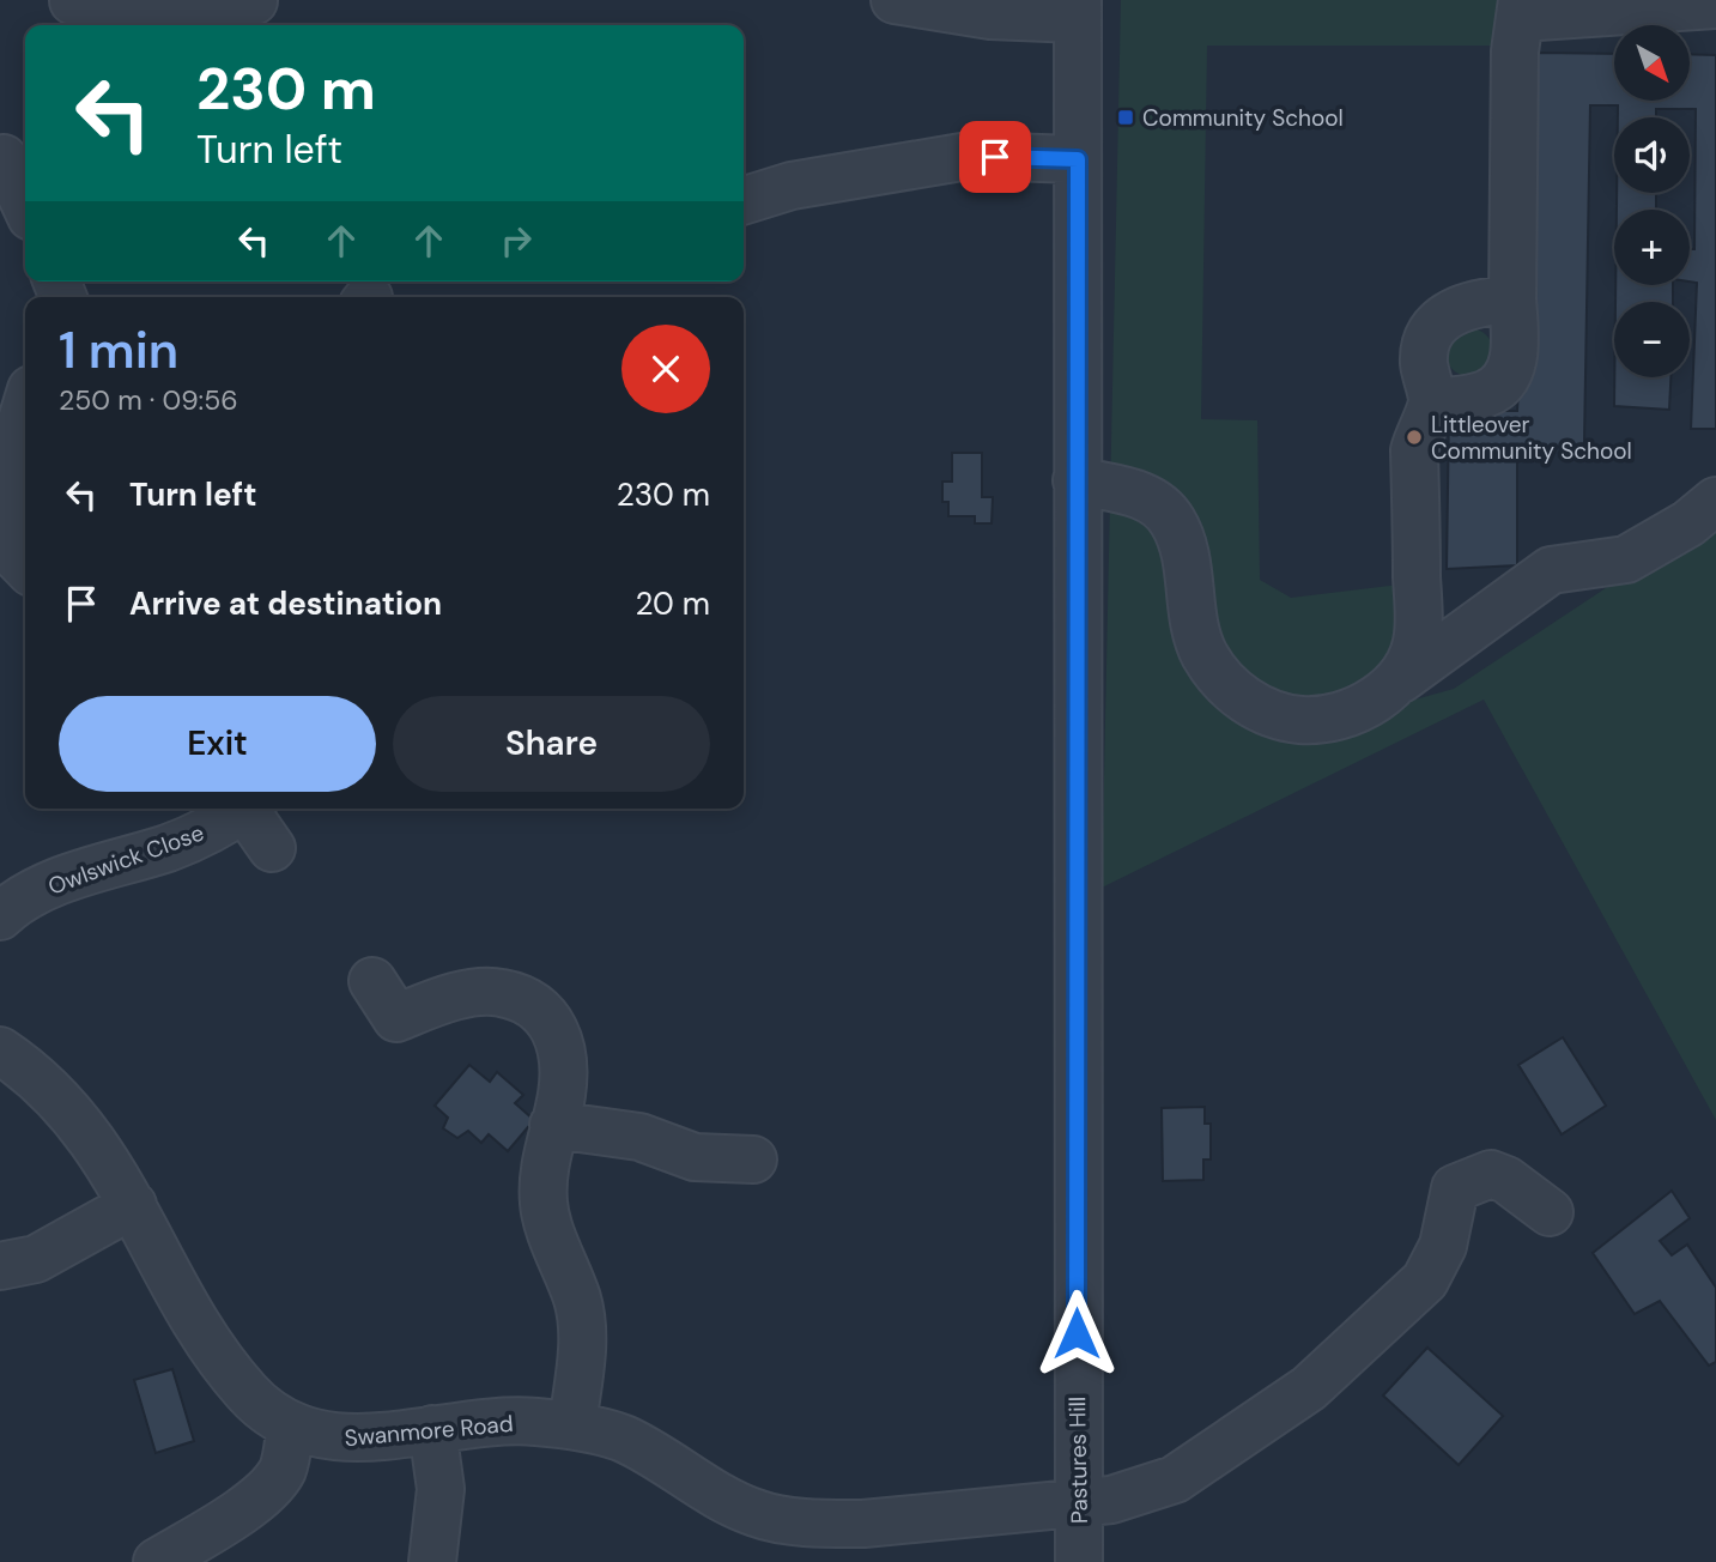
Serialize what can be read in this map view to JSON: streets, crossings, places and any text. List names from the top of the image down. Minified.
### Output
{"streets":{"street":["Owlswick Close","Swanmore Road","Pastures Hill"]},"crossings":[["Swanmore Road","Pastures Hill"]],"places":{"transit":["Community School"],"other":["Littleover Community School"]},"north":"bottom right","page":{"map_buttons":["+","−"],"turn":["230 m","Turn left"],"heading":["1 min","250 m · 09:56"],"list":[{"name":"Turn left","value":"230 m"},{"name":"Arrive at destination","value":"20 m"}],"buttons":["Exit","Share"]}}
